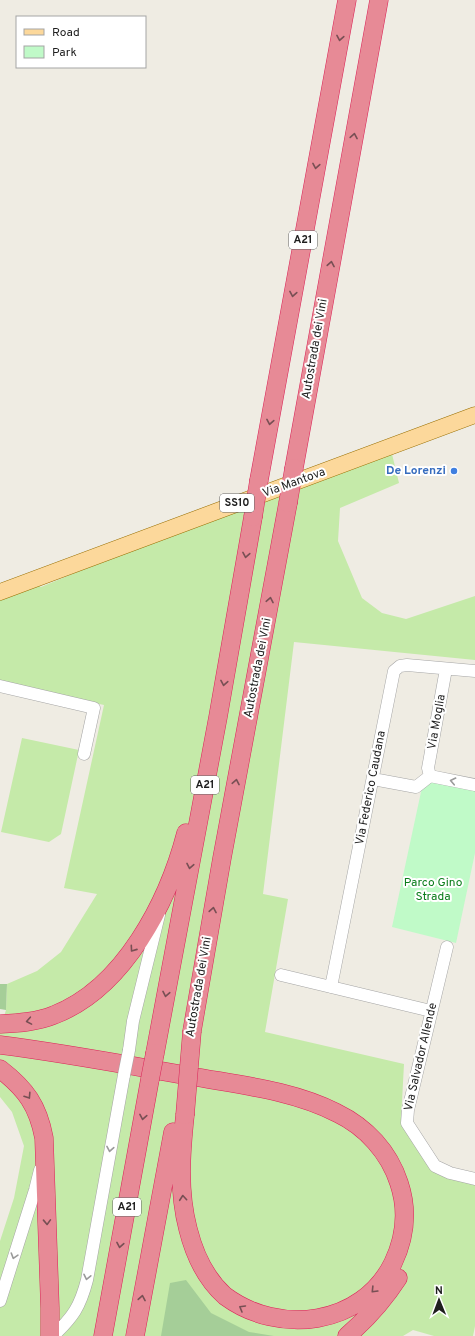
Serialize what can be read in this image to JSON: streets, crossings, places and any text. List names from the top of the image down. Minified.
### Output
{"streets":{"highway":["A21","Autostrada dei Vini"],"main road":["Via Mantova","SS10"],"street":["Via Moglia","Via Federico Caudana","Via Salvador Allende"]},"crossings":[["Via Moglia","Via Federico Caudana"]],"parks":["Parco Gino Strada"],"places":["De Lorenzi"],"legend":["Road","Park"],"north":"top"}
